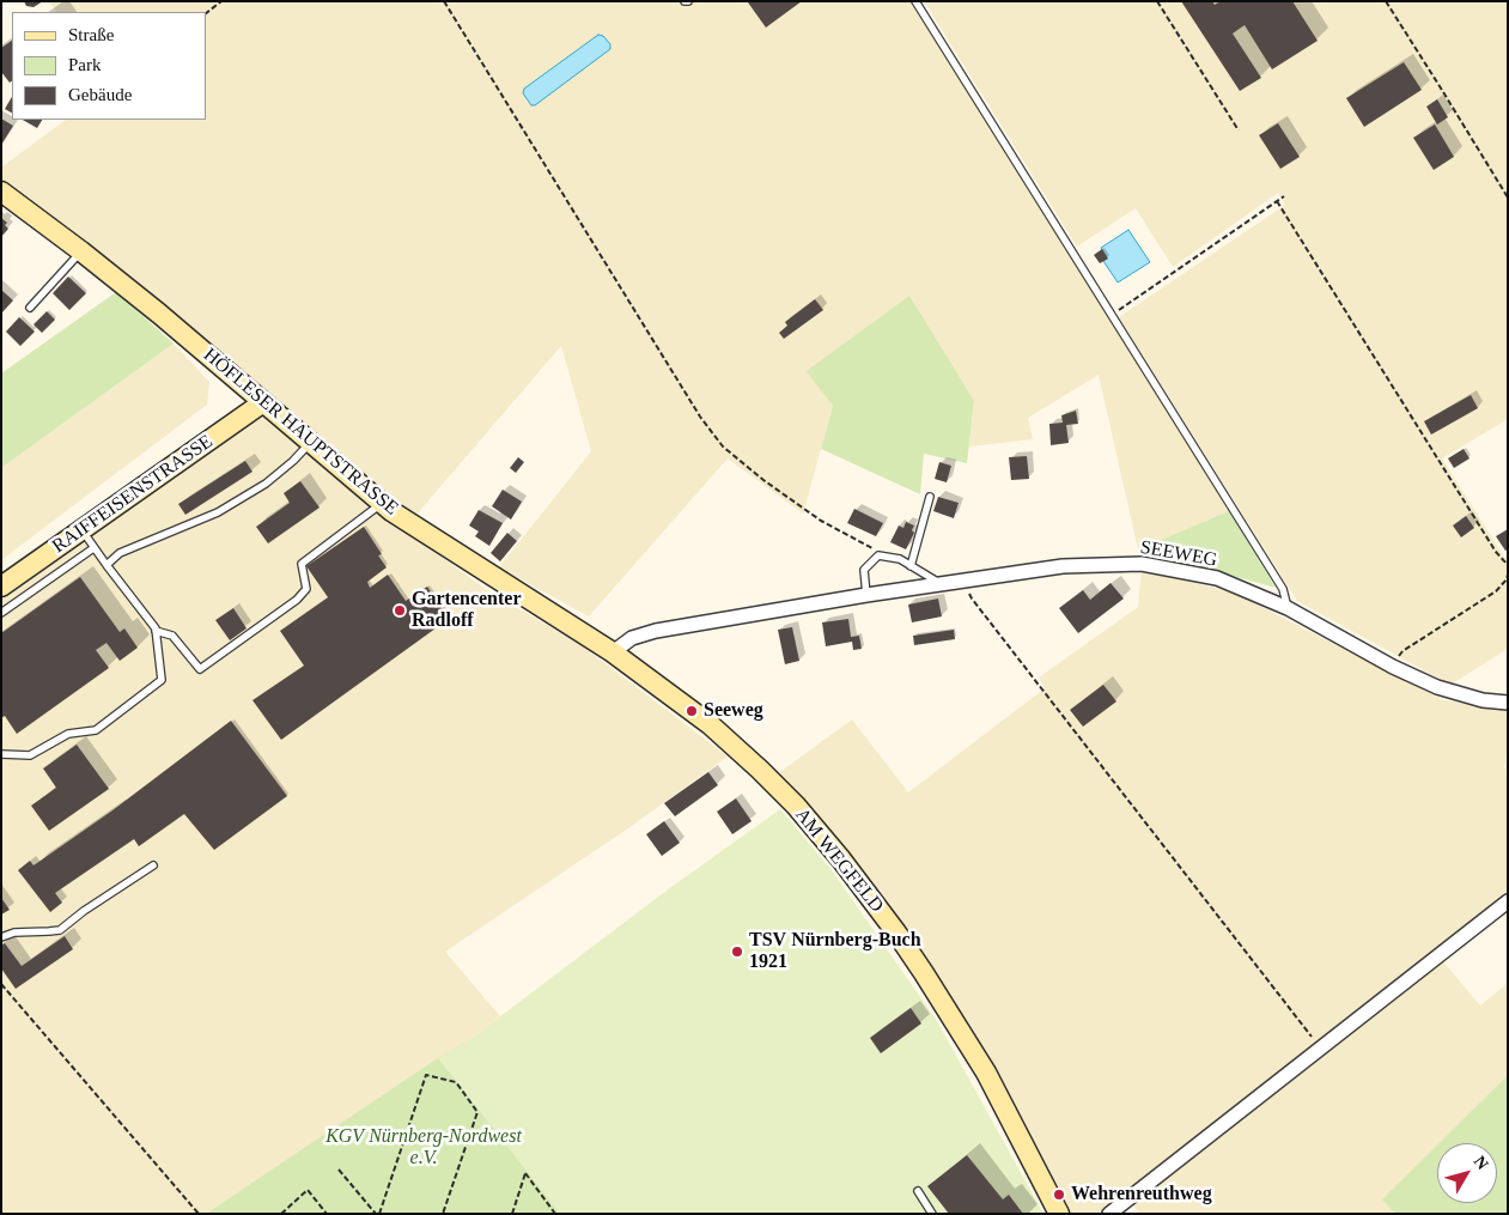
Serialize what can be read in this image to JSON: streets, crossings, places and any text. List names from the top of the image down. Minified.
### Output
{"streets":{"street":["HÖFLESER HAUPTSTRASSE","RAIFFEISENSTRASSE","SEEWEG","AM WEGFELD"]},"crossings":[["HÖFLESER HAUPTSTRASSE","RAIFFEISENSTRASSE"],["HÖFLESER HAUPTSTRASSE","SEEWEG"],["HÖFLESER HAUPTSTRASSE","AM WEGFELD"],["SEEWEG","AM WEGFELD"]],"parks":["KGV Nürnberg-Nordwest e.V."],"places":["Gartencenter Radloff","Seeweg","TSV Nürnberg-Buch 1921","Wehrenreuthweg"],"legend":["Straße","Park","Gebäude"],"north":"top right"}
